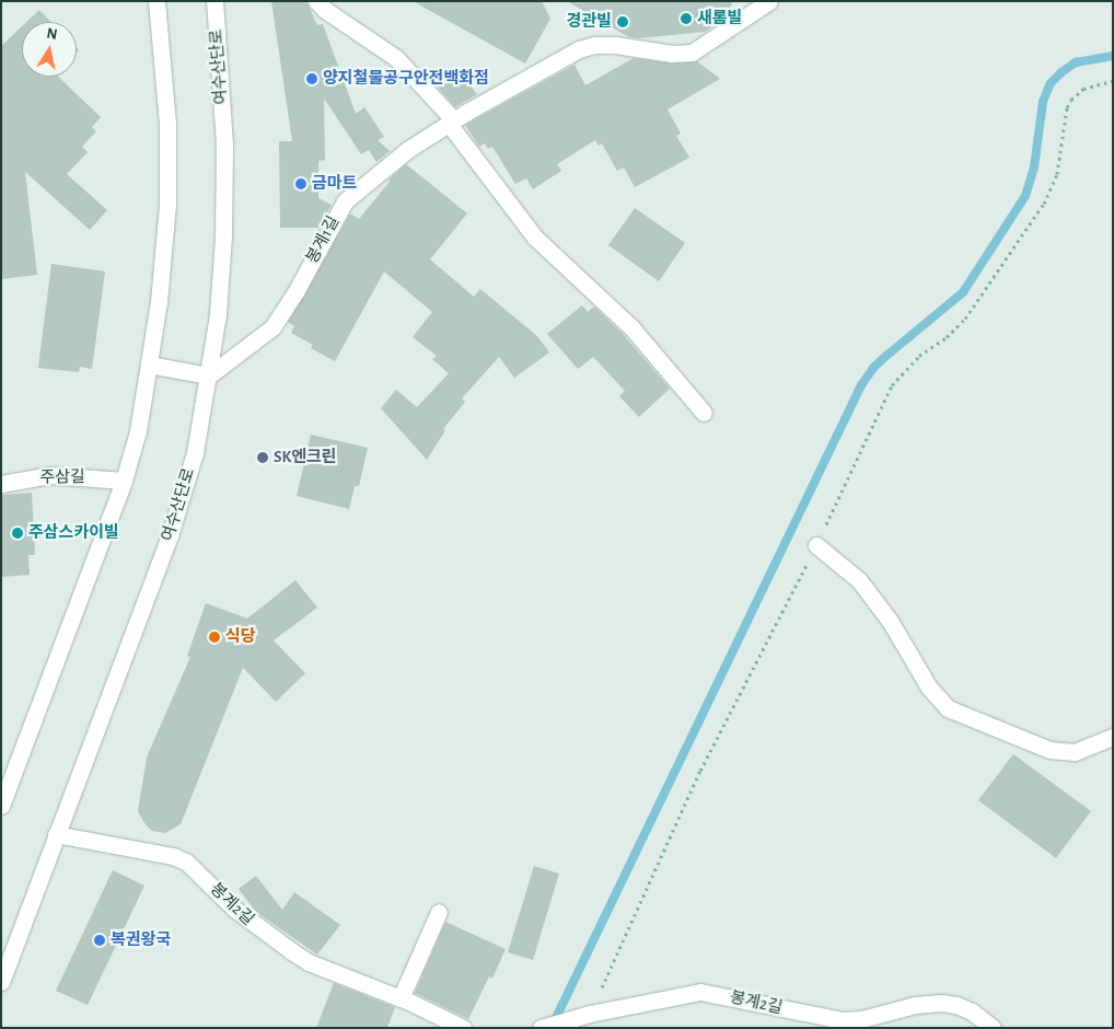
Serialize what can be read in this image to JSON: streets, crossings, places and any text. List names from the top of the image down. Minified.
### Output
{"streets":{"street":["여수산단로","봉계1길","주삼길","봉계2길"]},"crossings":[["여수산단로","봉계1길"],["여수산단로","봉계2길"]],"places":["새롬빌","경관빌","양지철물공구안전백화점","금마트","SK엔크린","주삼스카이빌","식당","복권왕국"],"north":"top"}
